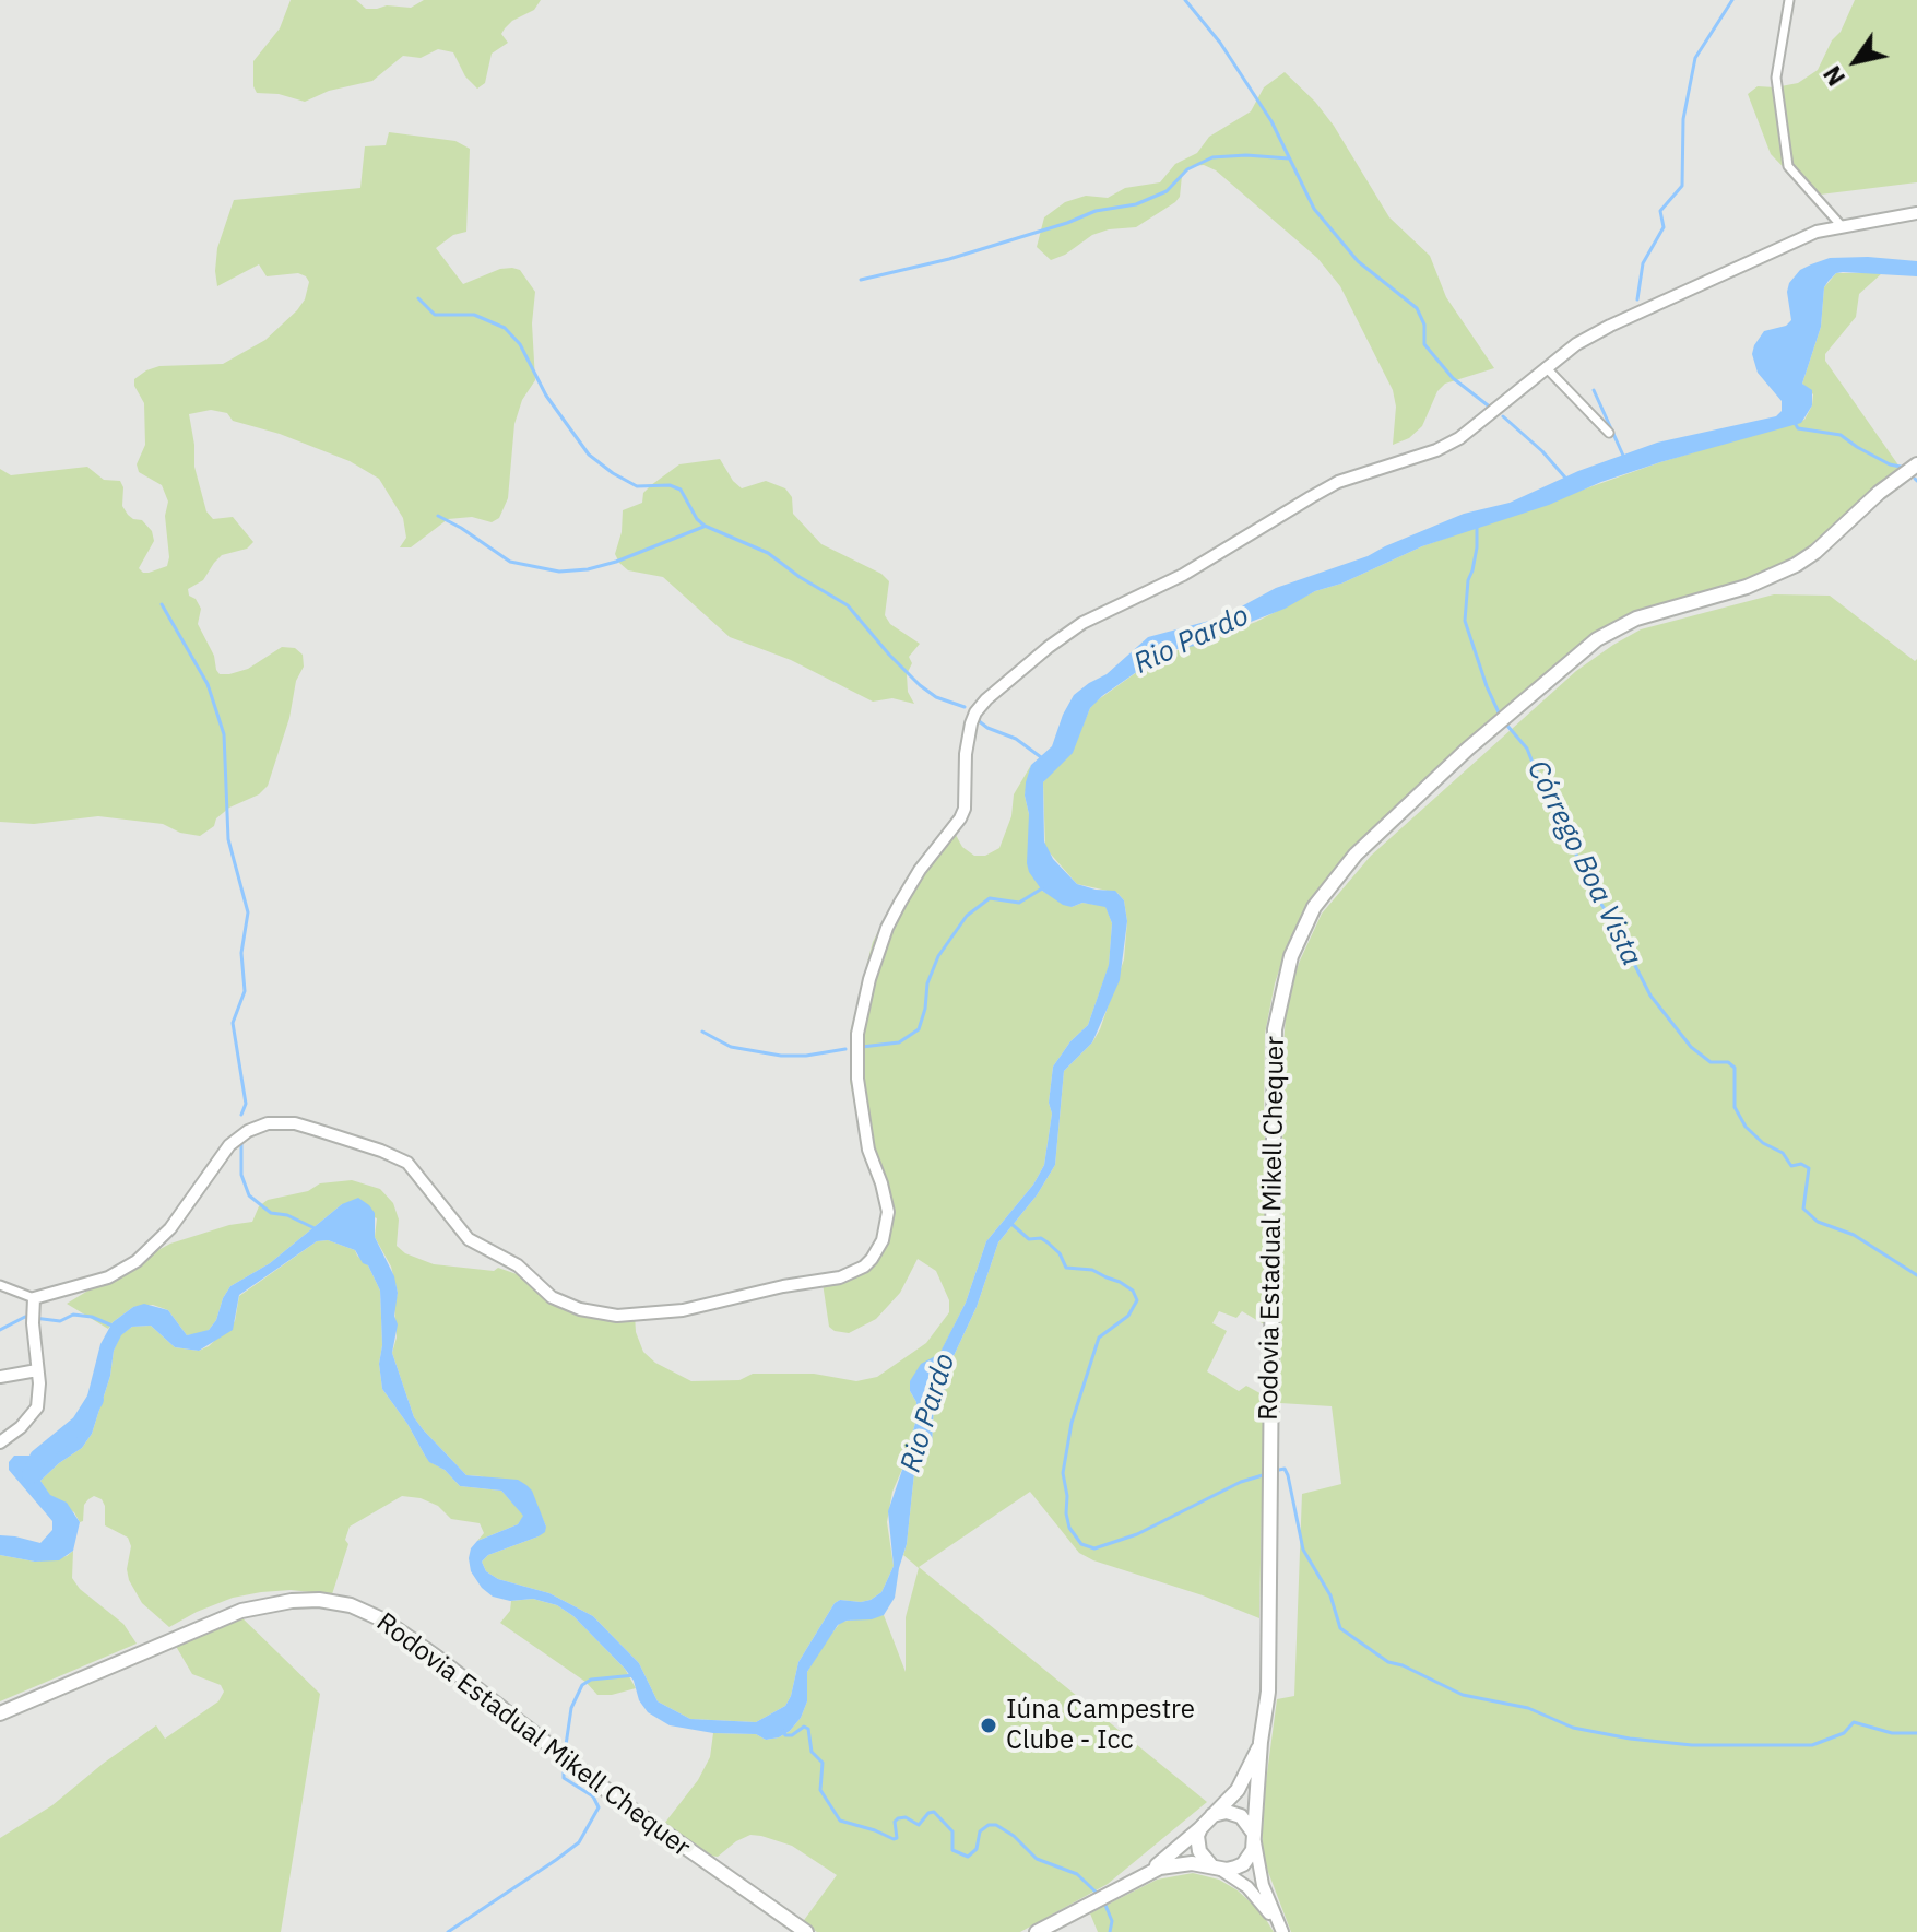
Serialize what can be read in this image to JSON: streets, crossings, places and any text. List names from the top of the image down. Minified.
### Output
{"streets":{"main road":["Rodovia Estadual Mikell Chequer"]},"water":["Rio Pardo","Córrego Boa Vista"],"places":["Iúna Campestre Clube - Icc"],"north":"bottom left"}
